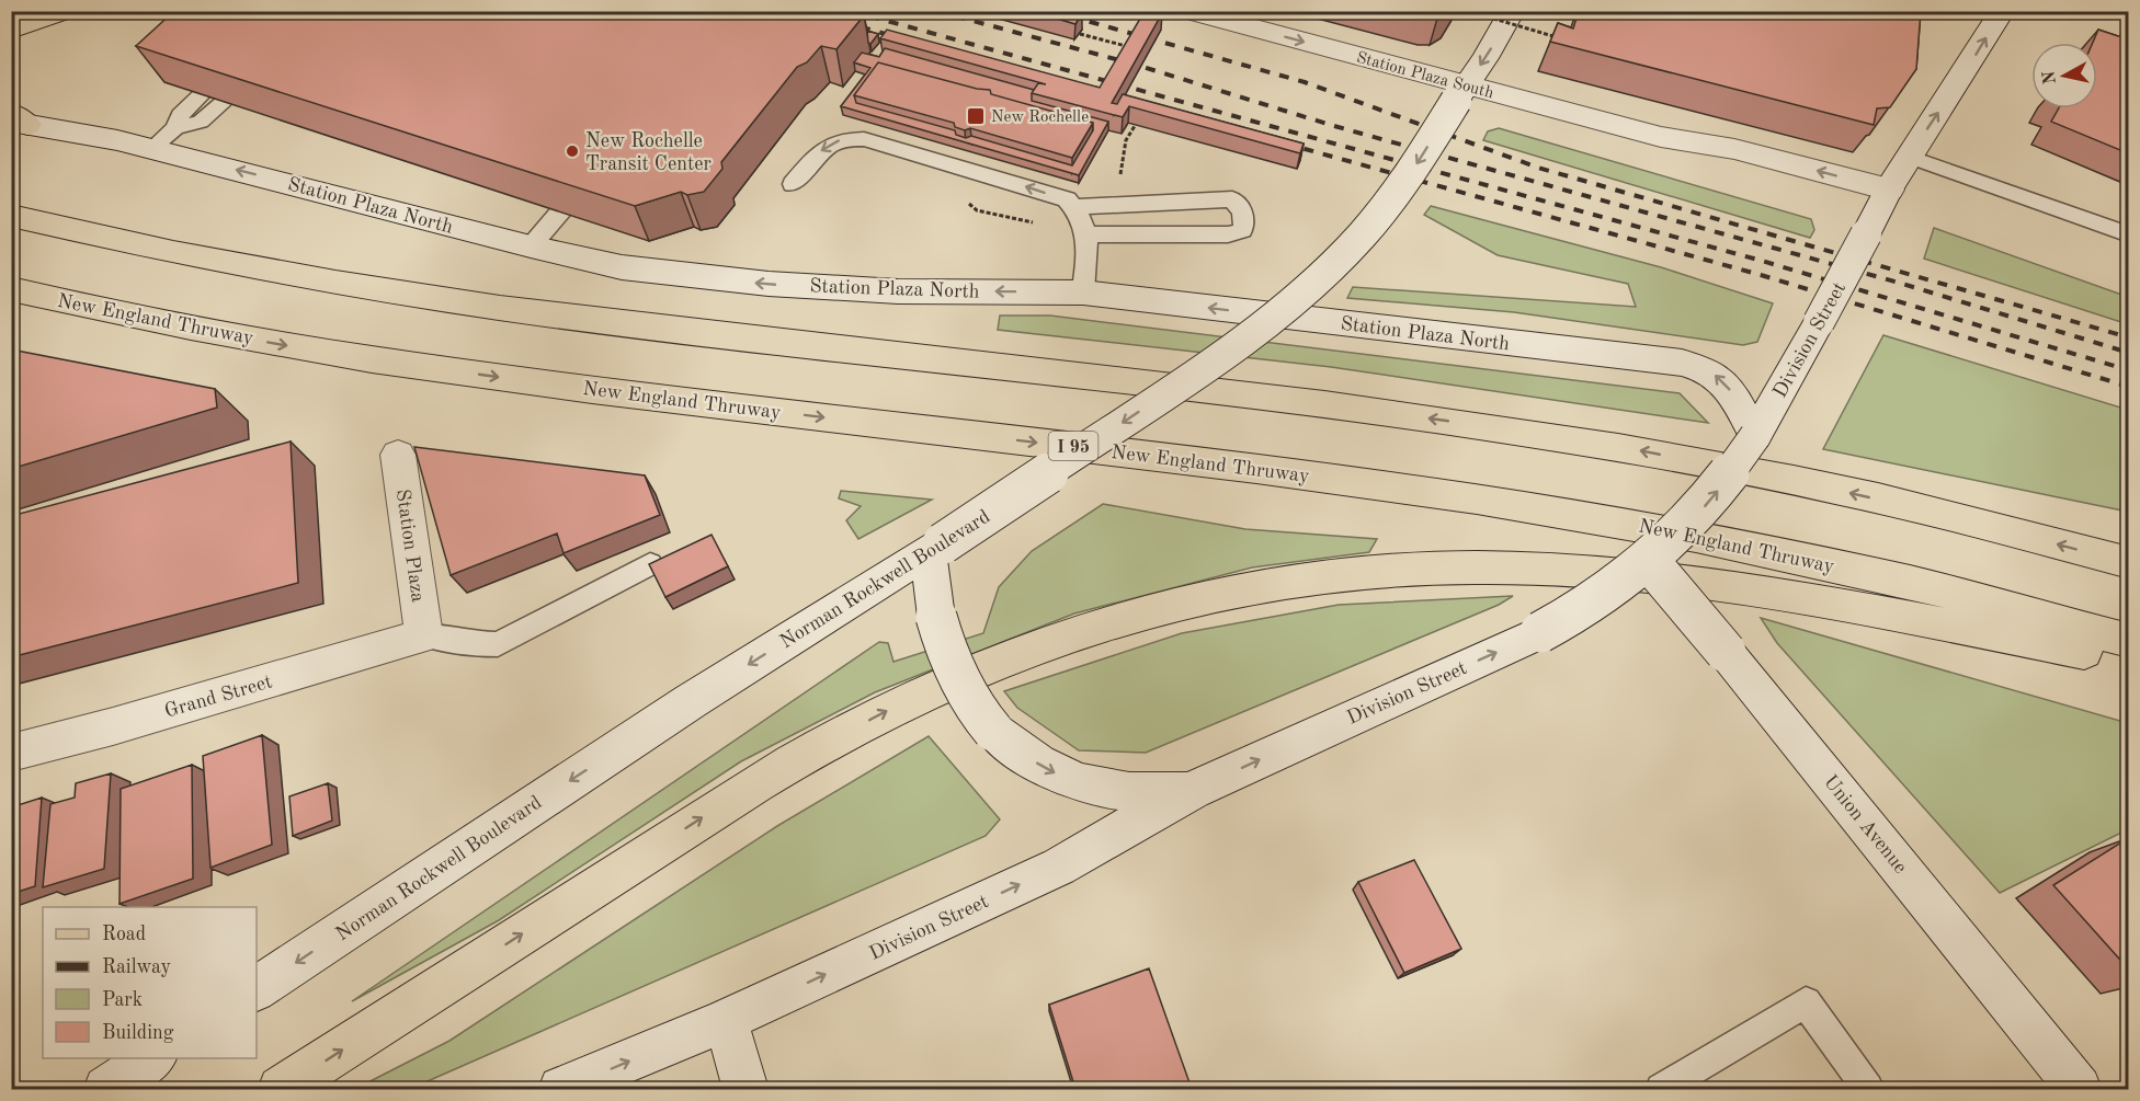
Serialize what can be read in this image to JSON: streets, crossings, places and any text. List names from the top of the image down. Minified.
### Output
{"streets":{"main road":["Station Plaza South","Station Plaza North","New England Thruway","Division Street","I 95","Station Plaza","Norman Rockwell Boulevard","Grand Street","Union Avenue"]},"crossings":[["Station Plaza South","Division Street"],["Station Plaza South","Norman Rockwell Boulevard"],["Station Plaza North","Division Street"],["Division Street","Union Avenue"],["Station Plaza","Grand Street"]],"one_way":["Station Plaza South","Norman Rockwell Boulevard"],"places":{"transit":["New Rochelle"],"other":["New Rochelle Transit Center"]},"legend":["Road","Railway","Park","Building"],"north":"left"}
